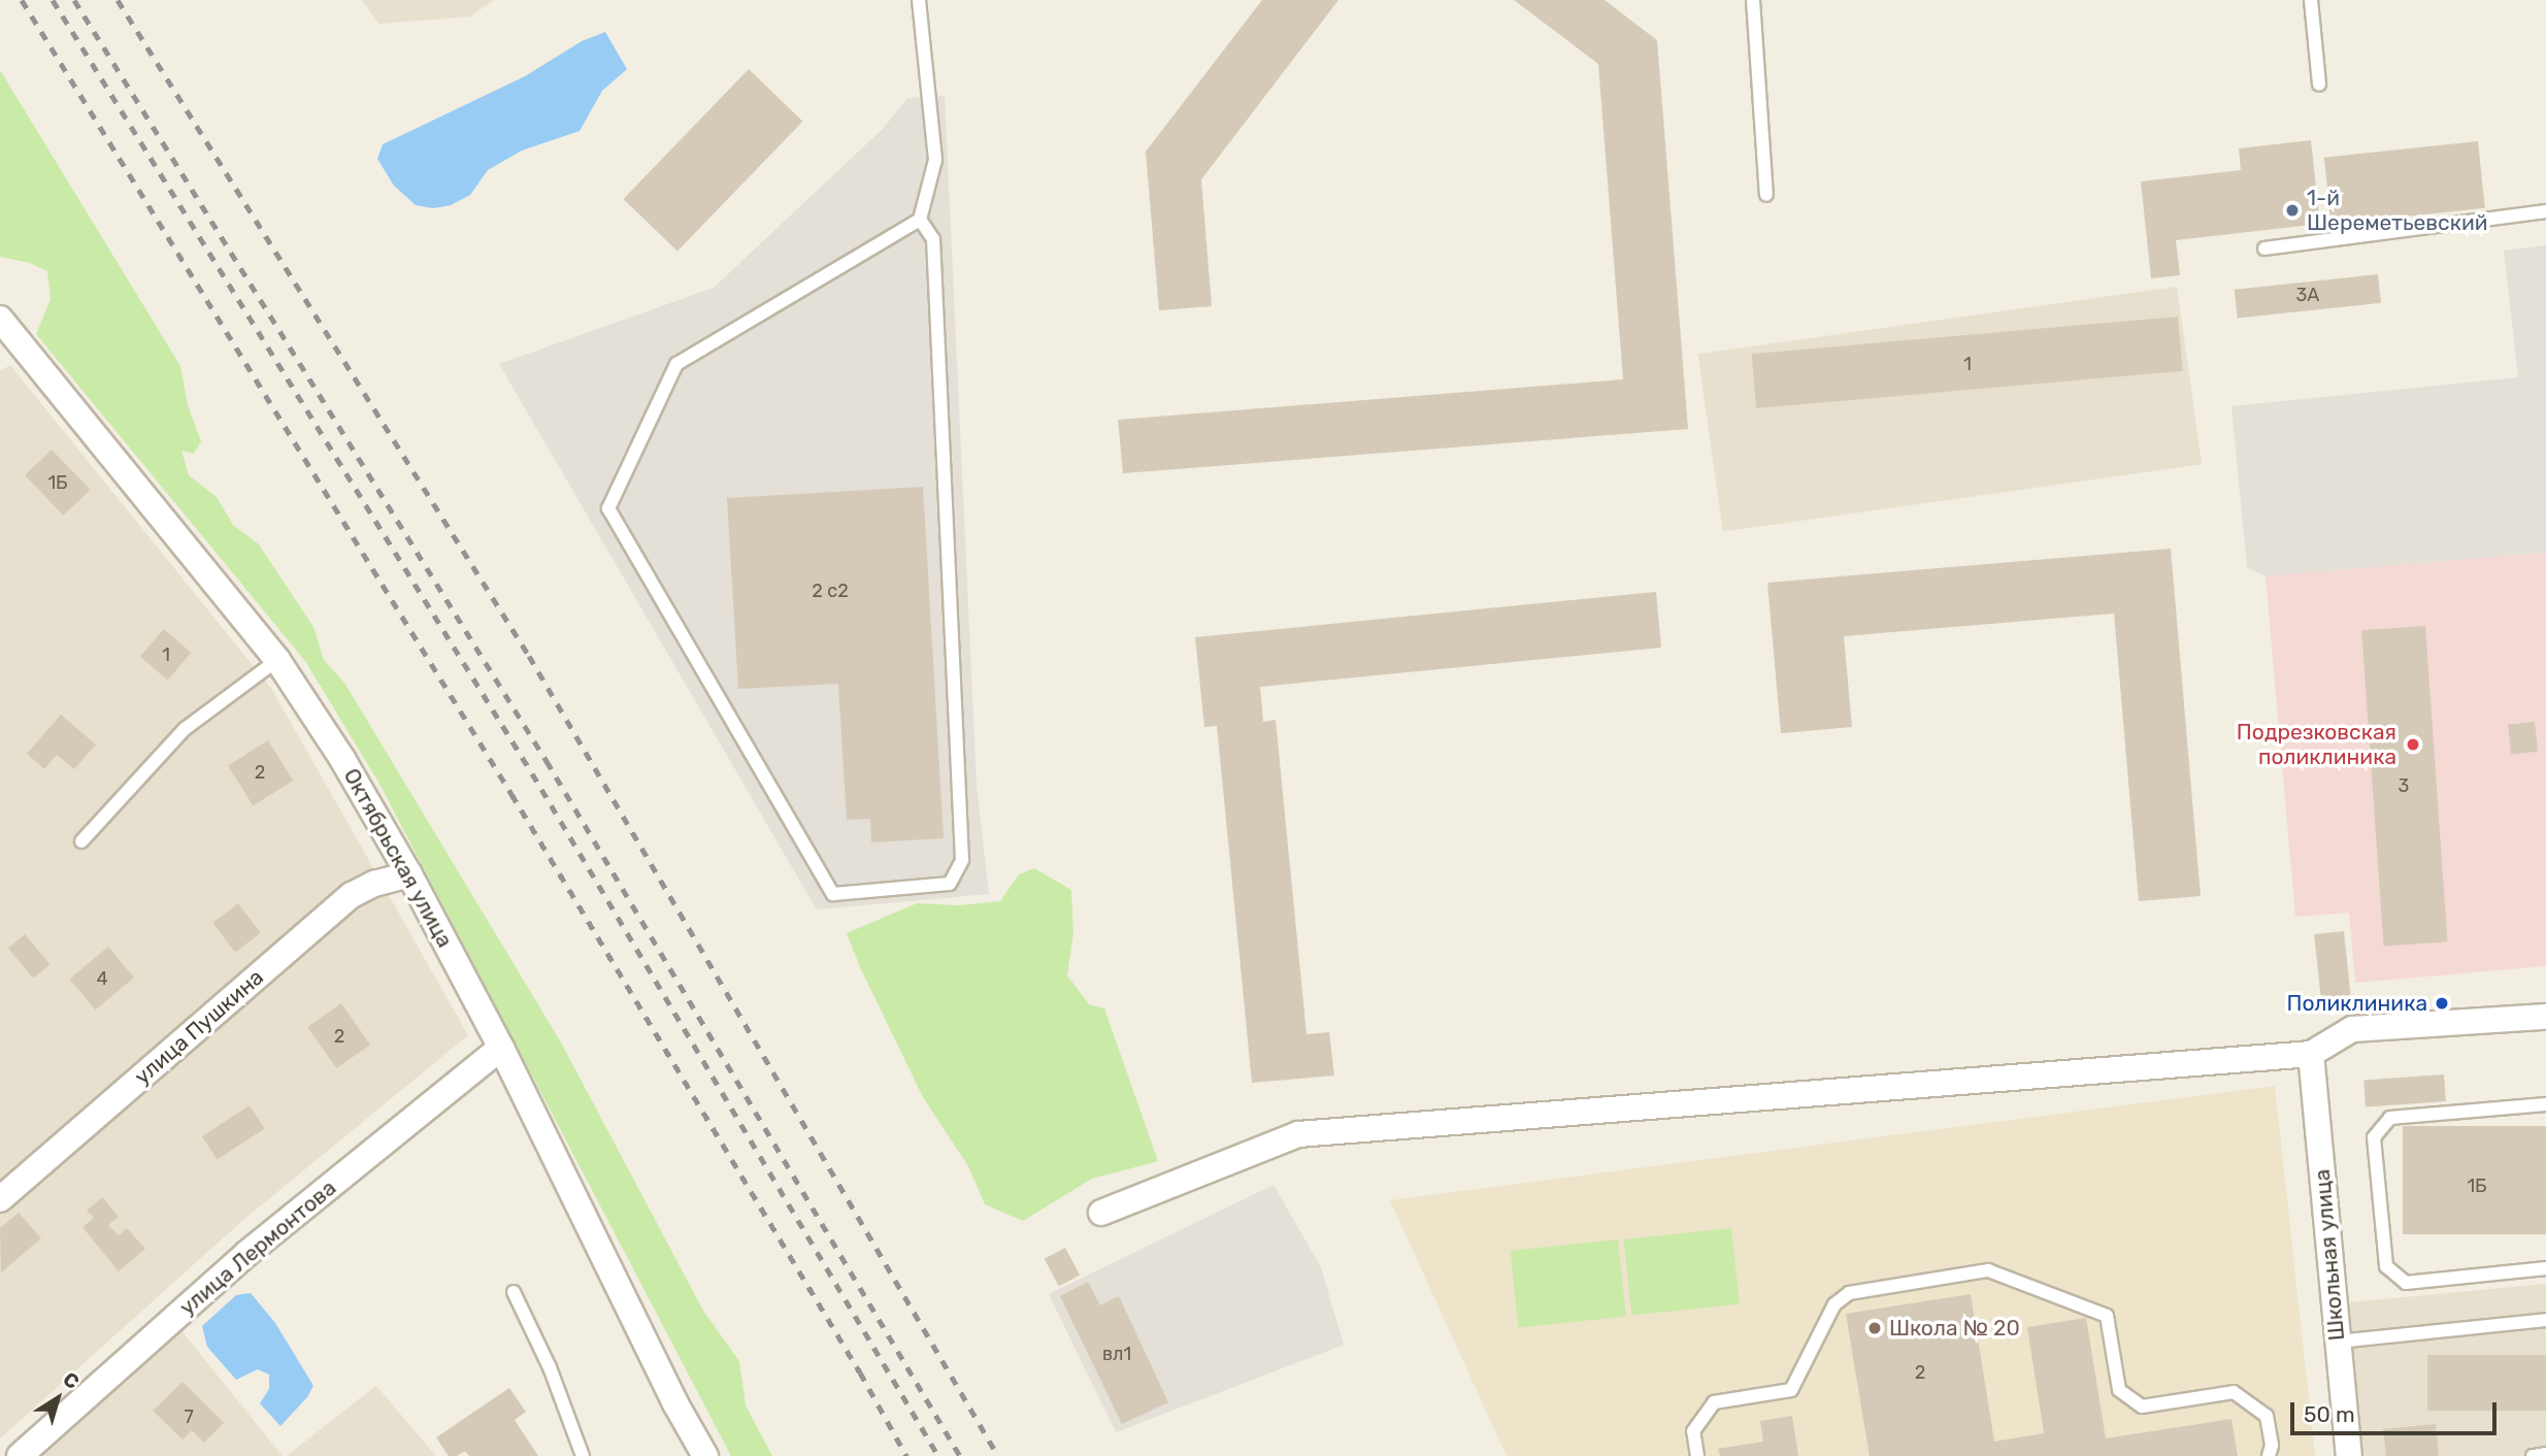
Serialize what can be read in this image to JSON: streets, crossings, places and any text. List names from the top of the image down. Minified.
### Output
{"streets":{"street":["Октябрьская улица","улица Пушкина","улица Лермонтова","Школьная улица"]},"crossings":[["Октябрьская улица","улица Пушкина"],["Октябрьская улица","улица Лермонтова"]],"places":["1-й Шереметьевский","Подрезковская поликлиника","Поликлиника","Школа № 20"],"house_numbers":["3А","1","1Б","2 с2","1","2","3","4","2","1Б","вл1","2","7"],"scale_bar":"50 m","north":"top right"}
